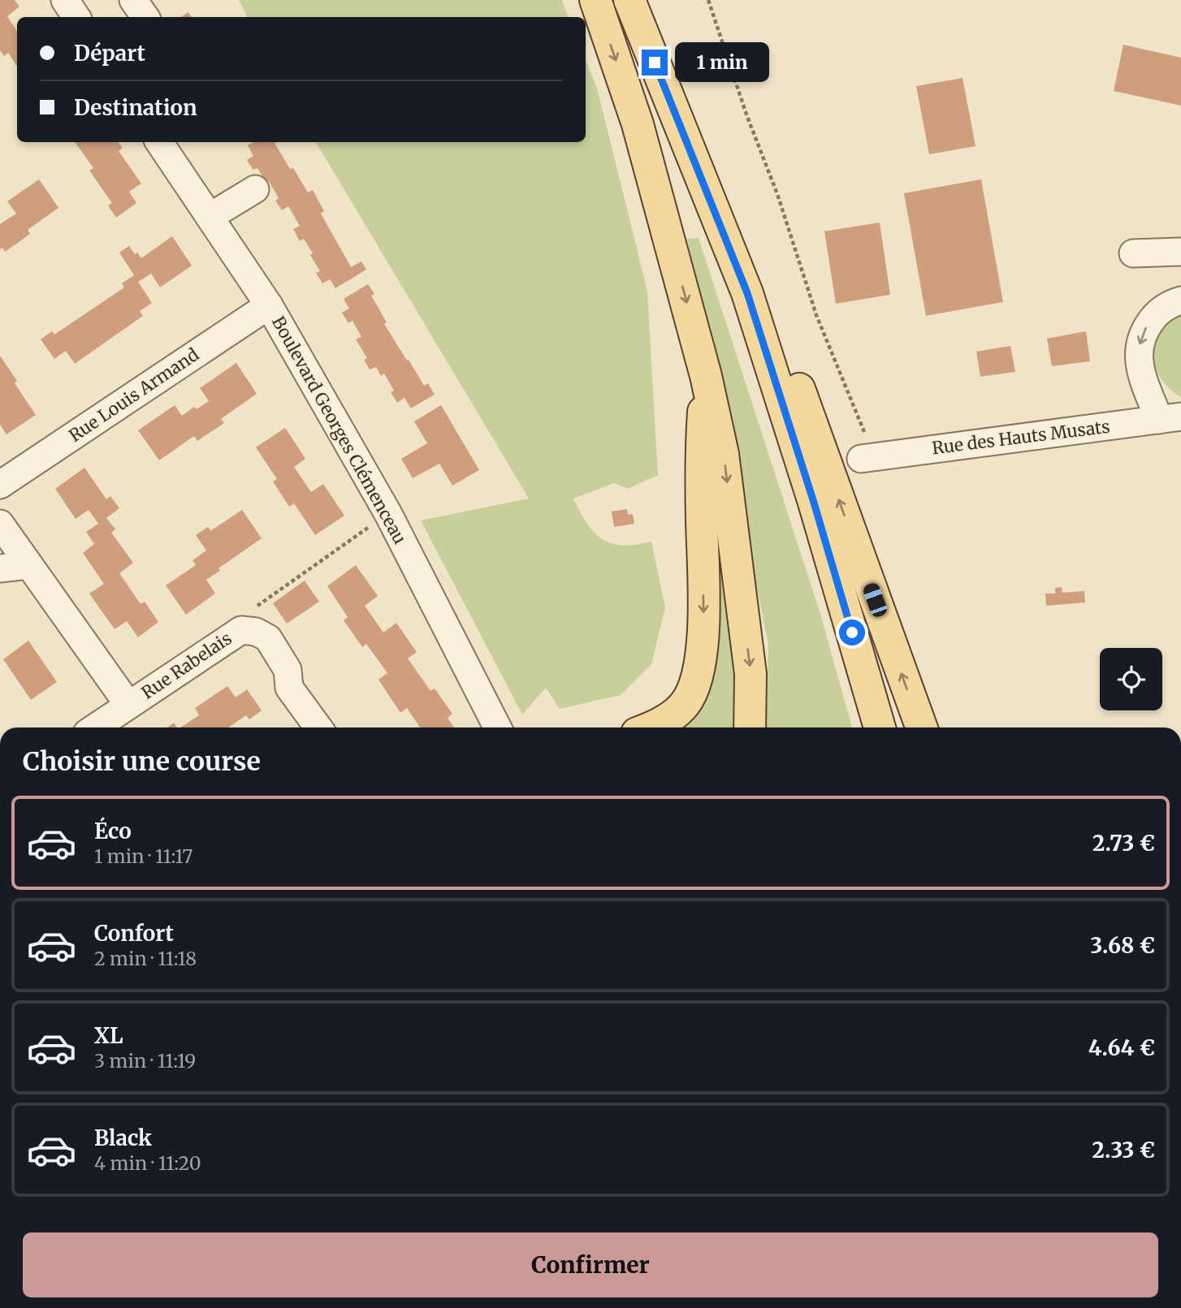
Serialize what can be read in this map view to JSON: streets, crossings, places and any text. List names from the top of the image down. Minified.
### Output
{"streets":{"street":["Rue Louis Armand","Boulevard Georges Clémenceau","Rue des Hauts Musats","Rue Rabelais"]},"crossings":[["Rue Louis Armand","Boulevard Georges Clémenceau"]],"page":{"banner":["Départ","Destination"],"bubble":"1 min","heading":"Choisir une course","list":[{"name":"Éco","note":"1 min · 11:17","value":"2.73 €"},{"name":"Confort","note":"2 min · 11:18","value":"3.68 €"},{"name":"XL","note":"3 min · 11:19","value":"4.64 €"},{"name":"Black","note":"4 min · 11:20","value":"2.33 €"}],"buttons":"Confirmer"}}
